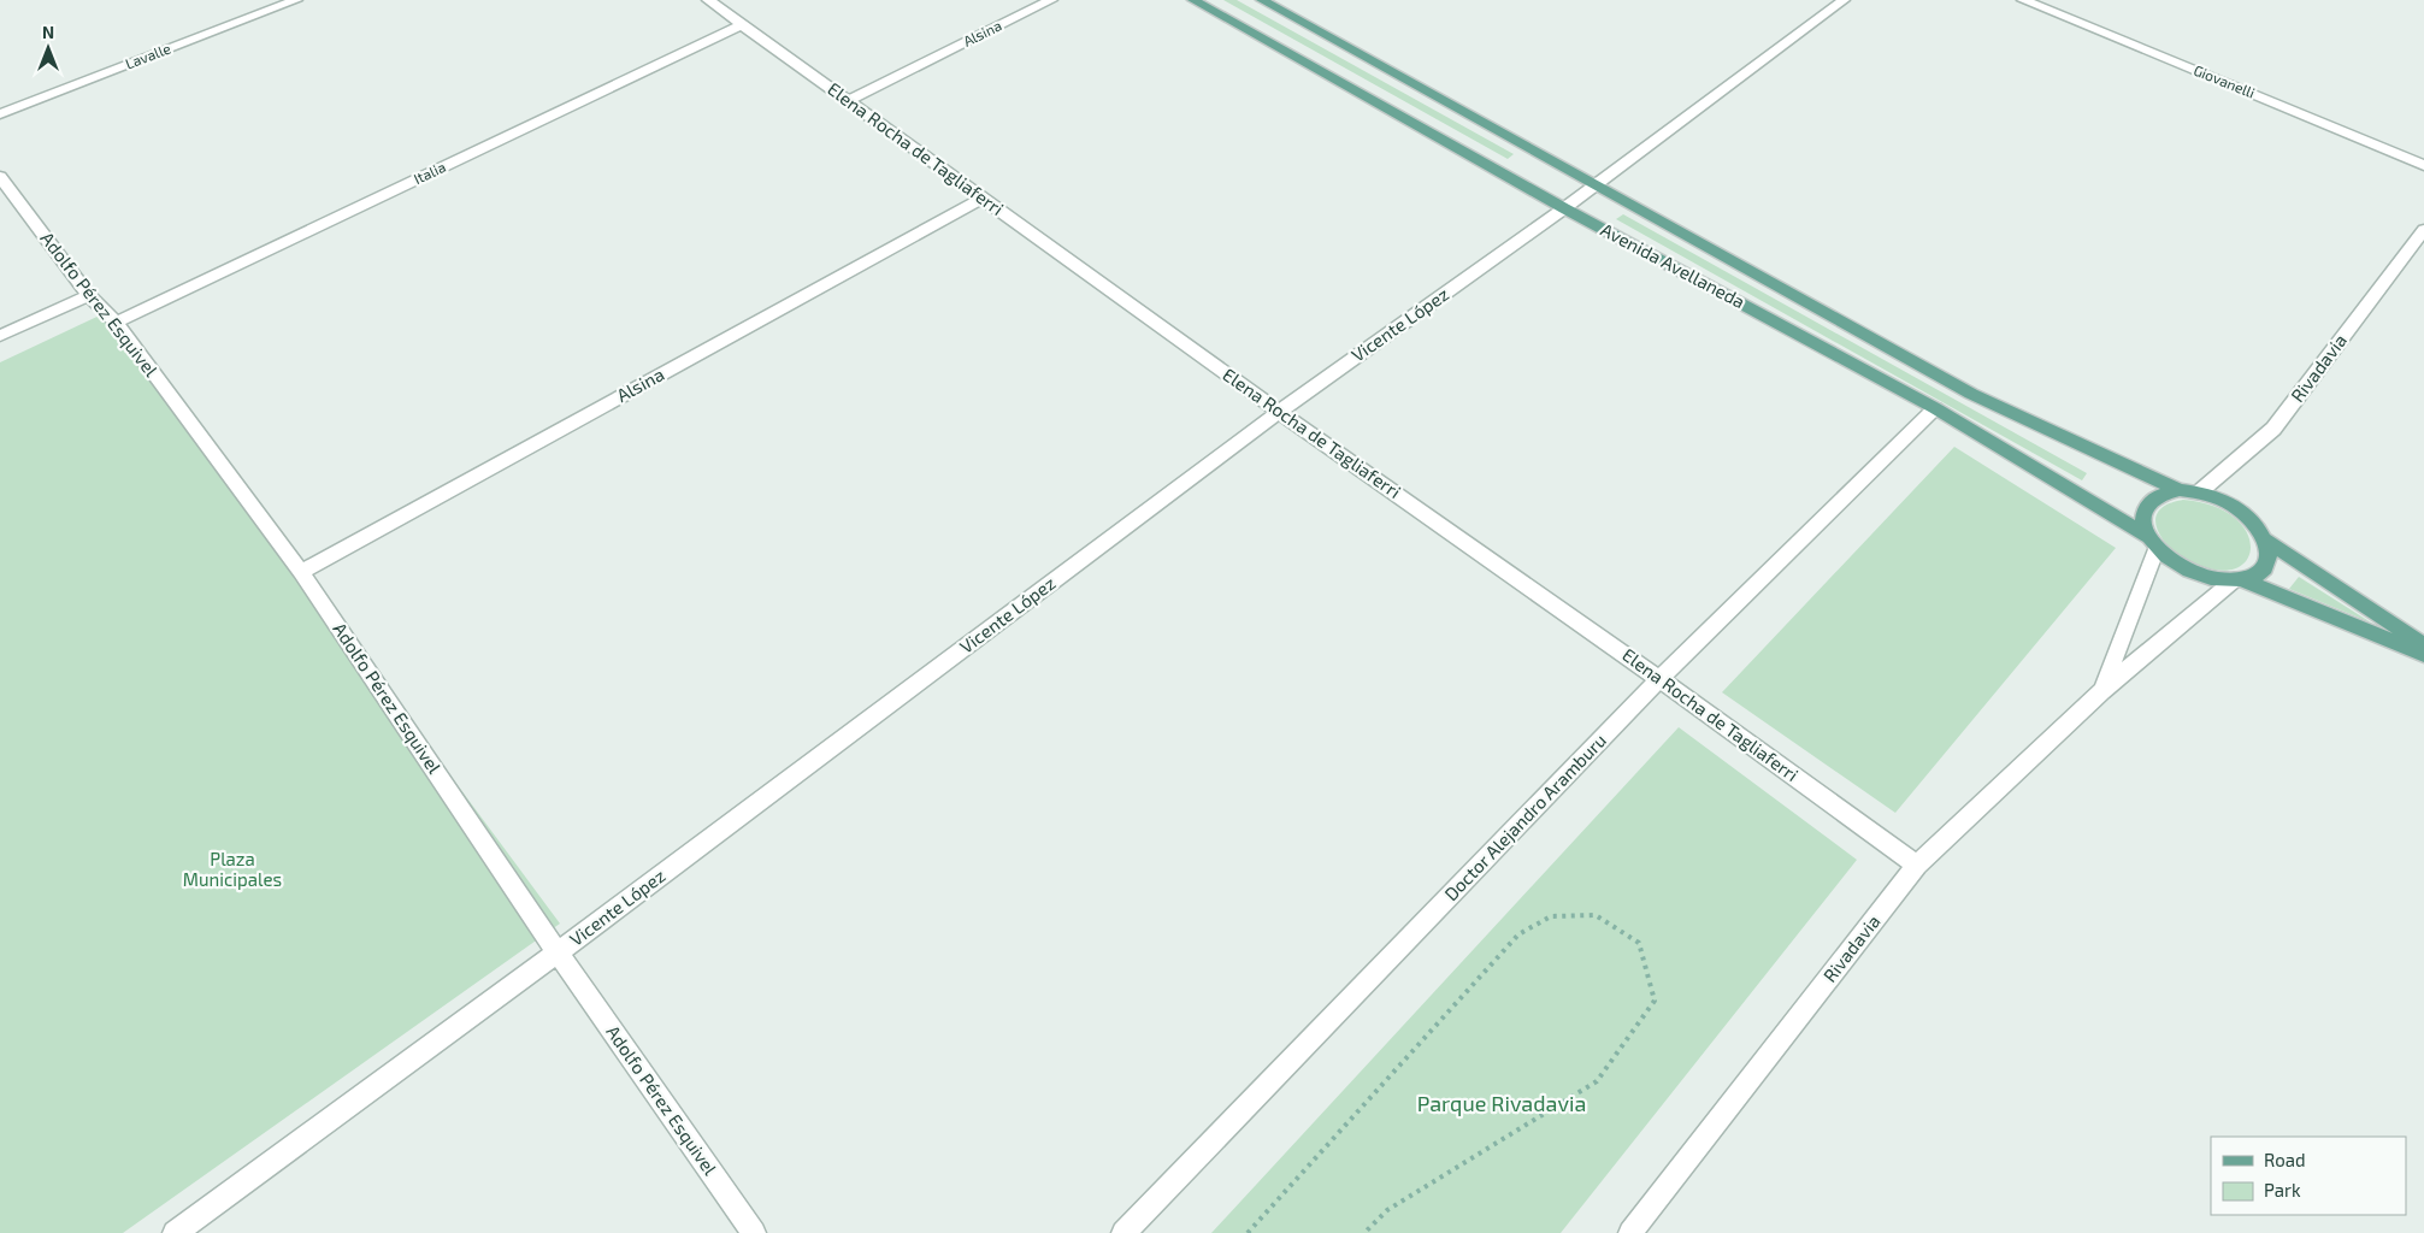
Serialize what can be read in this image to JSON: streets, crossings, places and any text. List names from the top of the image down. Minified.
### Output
{"streets":{"main road":["Avenida Avellaneda"],"street":["Alsina","Lavalle","Giovanelli","Elena Rocha de Tagliaferri","Italia","Adolfo Pérez Esquivel","Vicente López","Rivadavia","Doctor Alejandro Aramburu"]},"crossings":[["Alsina","Elena Rocha de Tagliaferri"],["Alsina","Adolfo Pérez Esquivel"],["Elena Rocha de Tagliaferri","Italia"],["Elena Rocha de Tagliaferri","Vicente López"],["Elena Rocha de Tagliaferri","Rivadavia"],["Elena Rocha de Tagliaferri","Doctor Alejandro Aramburu"],["Italia","Adolfo Pérez Esquivel"],["Avenida Avellaneda","Vicente López"],["Avenida Avellaneda","Rivadavia"],["Avenida Avellaneda","Doctor Alejandro Aramburu"],["Adolfo Pérez Esquivel","Vicente López"]],"parks":["Plaza Municipales","Parque Rivadavia"],"legend":["Road","Park"],"north":"top"}
